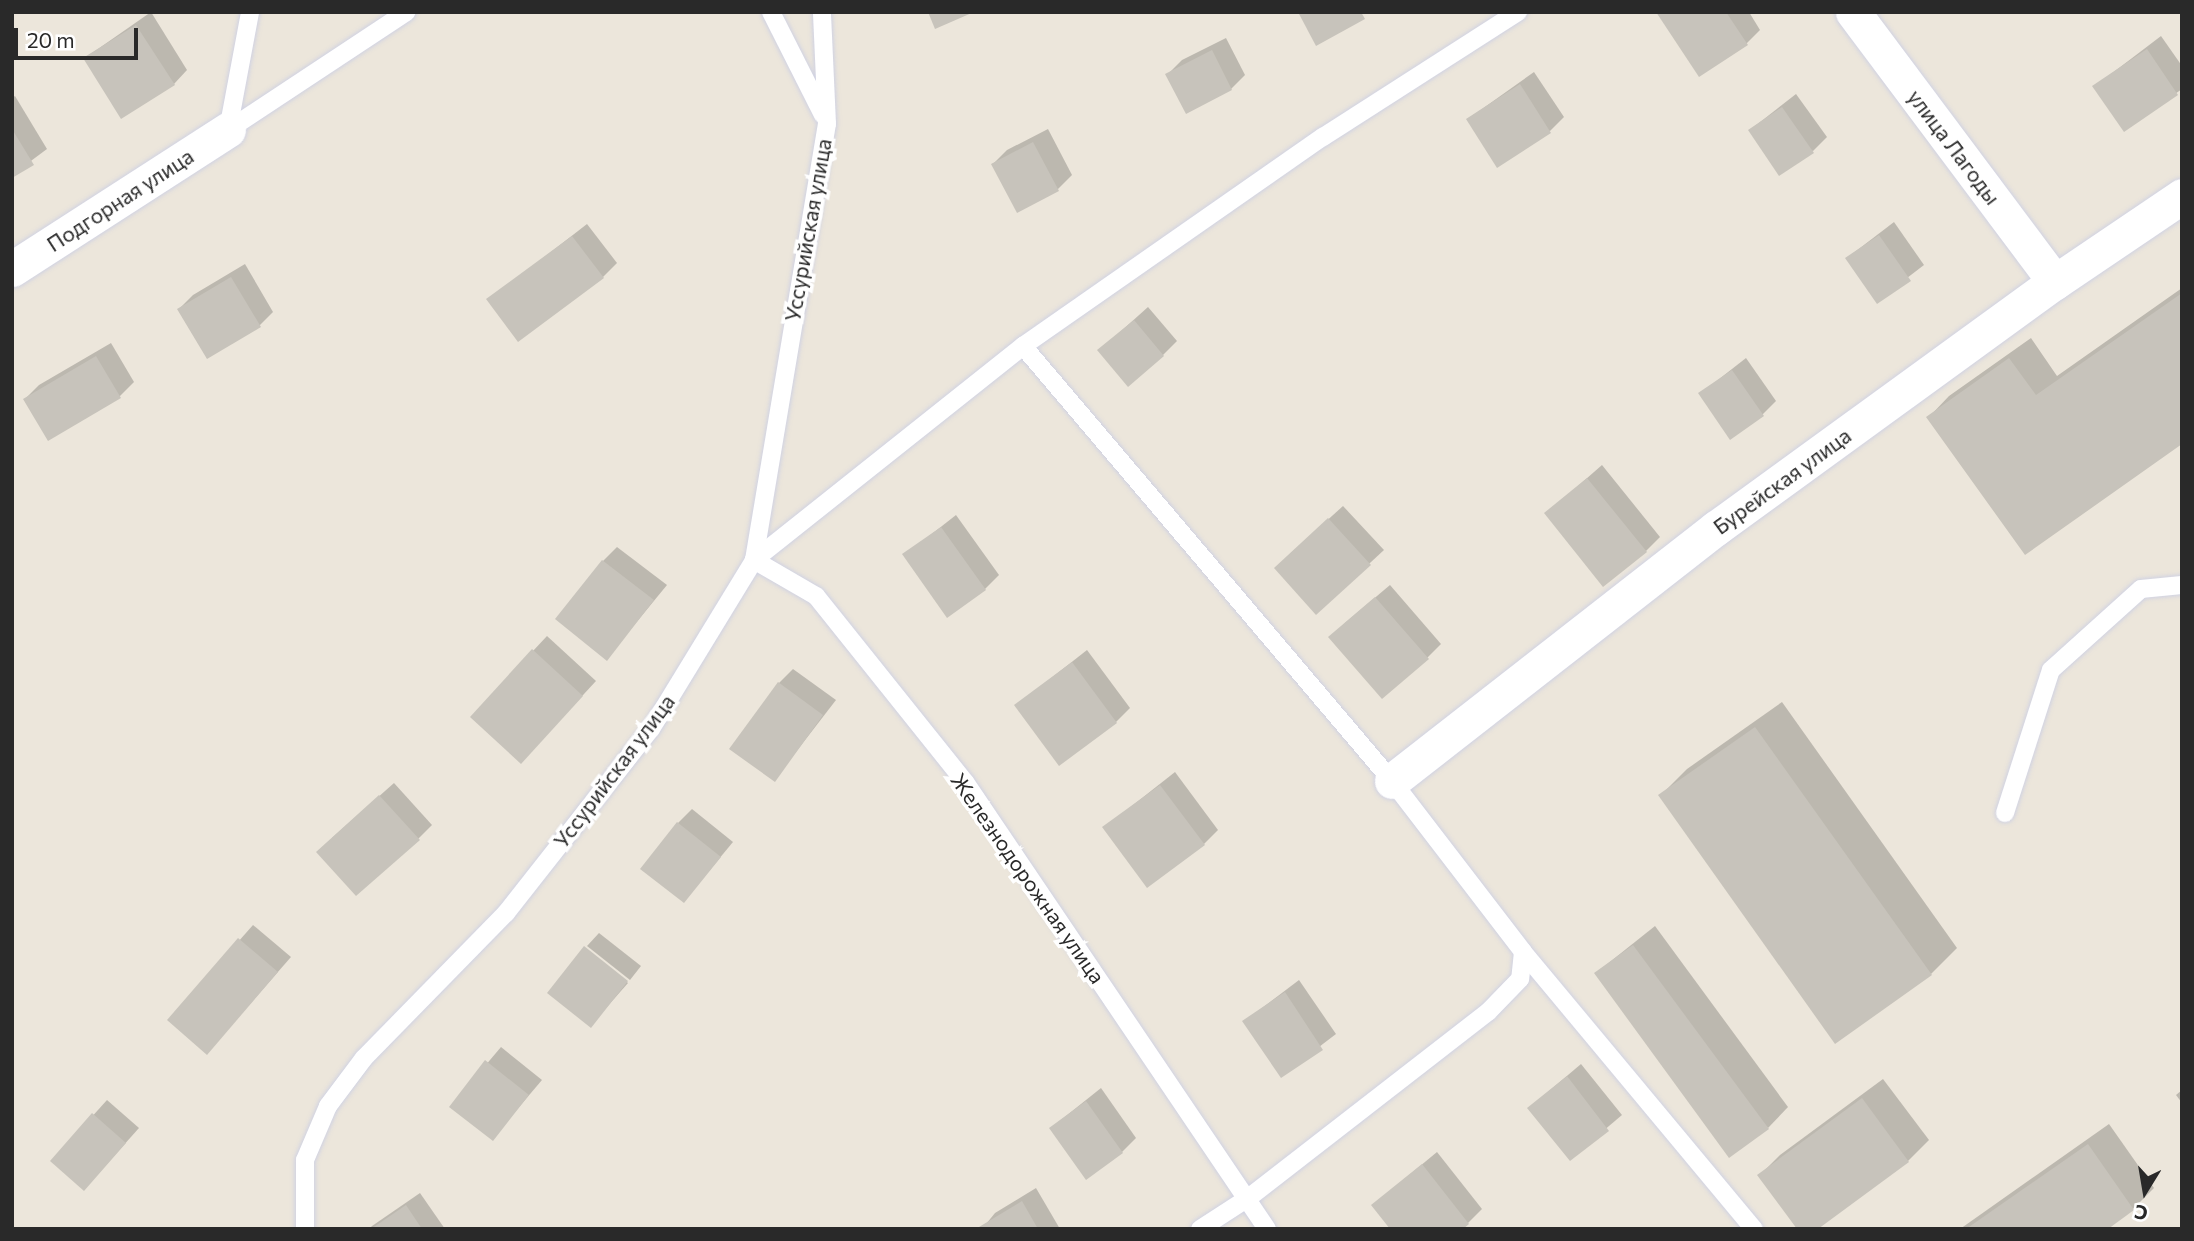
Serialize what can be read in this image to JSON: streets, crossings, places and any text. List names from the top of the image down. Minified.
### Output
{"streets":{"street":["улица Лагоды","Подгорная улица","Бурейская улица"],"lane":["Уссурийская улица","Железнодорожная улица"]},"crossings":[["улица Лагоды","Бурейская улица"],["Уссурийская улица","Железнодорожная улица"]],"scale_bar":"20 m","north":"bottom"}
